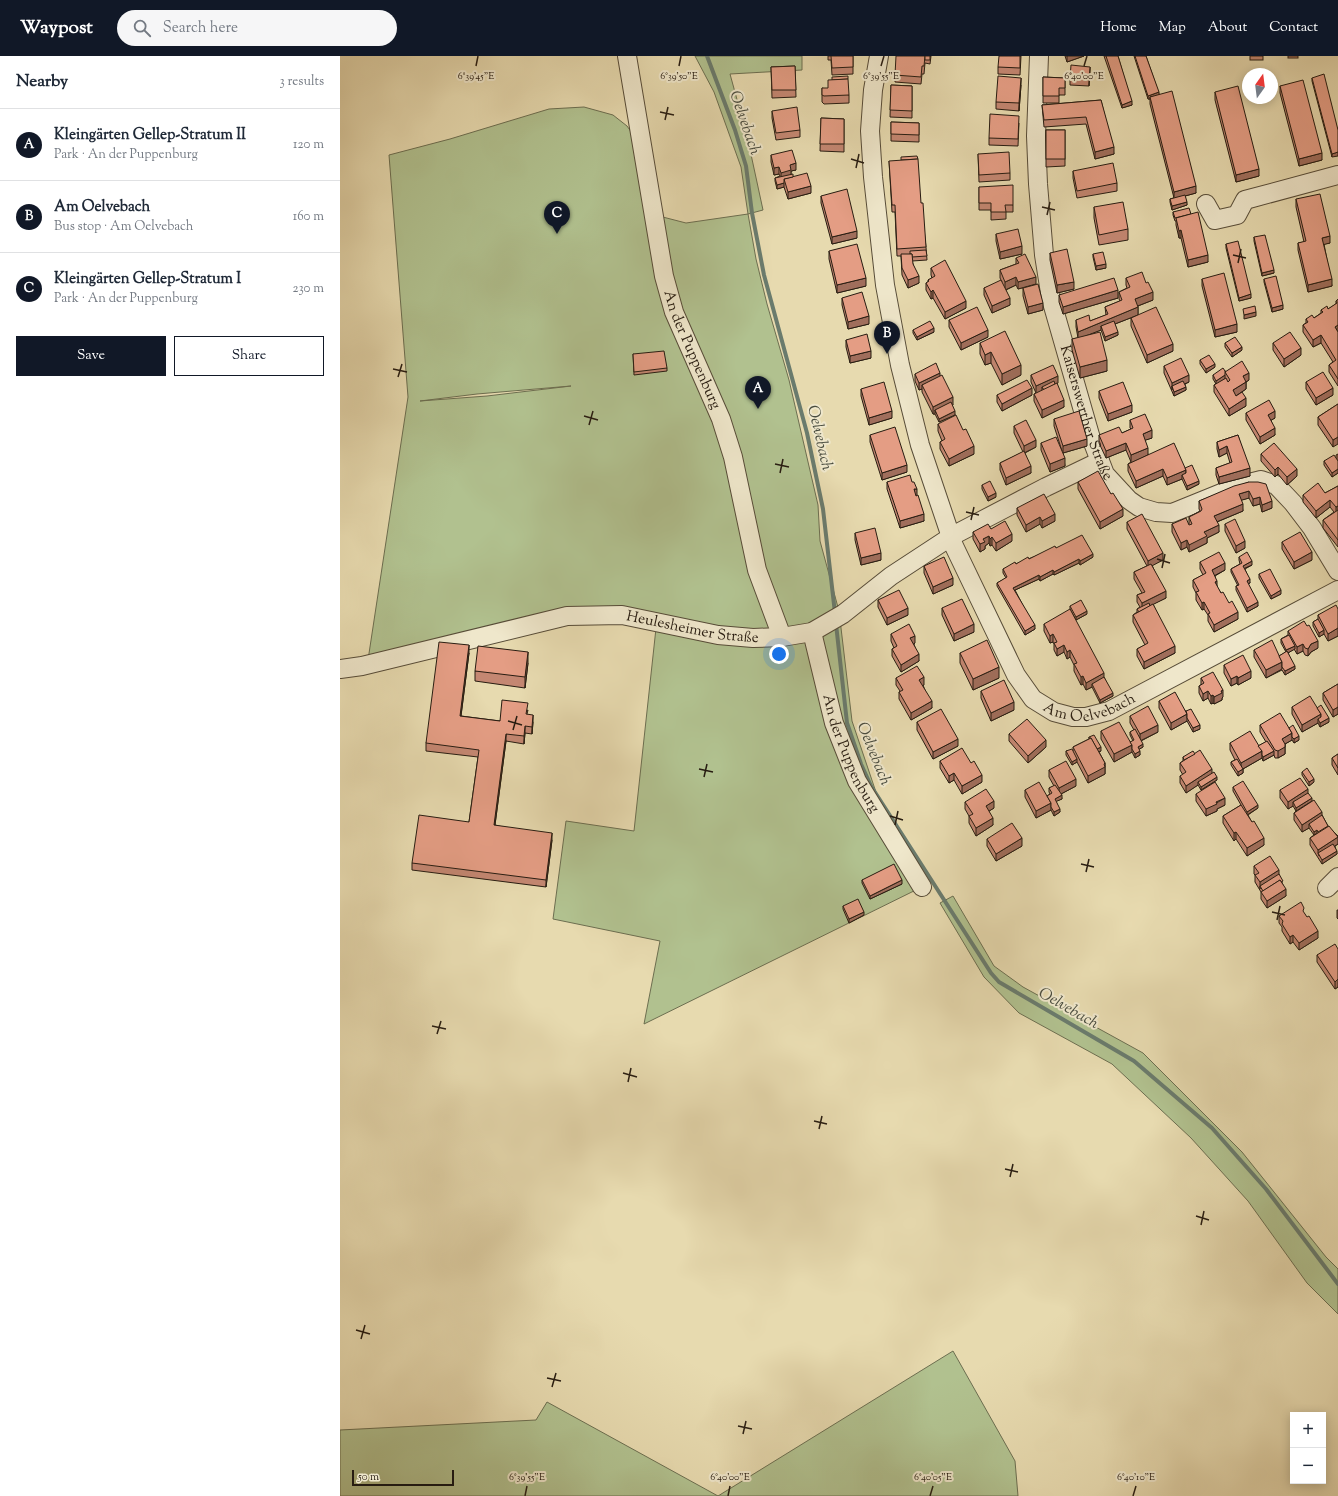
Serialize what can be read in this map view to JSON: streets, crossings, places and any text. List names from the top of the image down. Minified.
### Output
{"streets":{"street":["An der Puppenburg","Kaiserswerther Straße","Heulesheimer Straße","Am Oelvebach"]},"crossings":[["An der Puppenburg","Heulesheimer Straße"],["Kaiserswerther Straße","Heulesheimer Straße"],["Heulesheimer Straße","Am Oelvebach"]],"water":["Oelvebach"],"scale_bar":"50 m","north":"top","page":{"header":"Waypost","search":"Search here","nav":["Home","Map","About","Contact"],"heading":["Nearby","3 results"],"list":[{"mark":"A","name":"Kleingärten Gellep-Stratum II","note":"Park · An der Puppenburg","value":"120 m"},{"mark":"B","name":"Am Oelvebach","note":"Bus stop · Am Oelvebach","value":"160 m"},{"mark":"C","name":"Kleingärten Gellep-Stratum I","note":"Park · An der Puppenburg","value":"230 m"}],"pins":["C","B","A"],"buttons":["Save","Share"],"map_buttons":["+","−"],"scale":"50 m"},"coordinates":["6°39'45\"E","6°39'50\"E","6°39'55\"E","6°40'00\"E","6°40'05\"E","6°40'10\"E"]}
